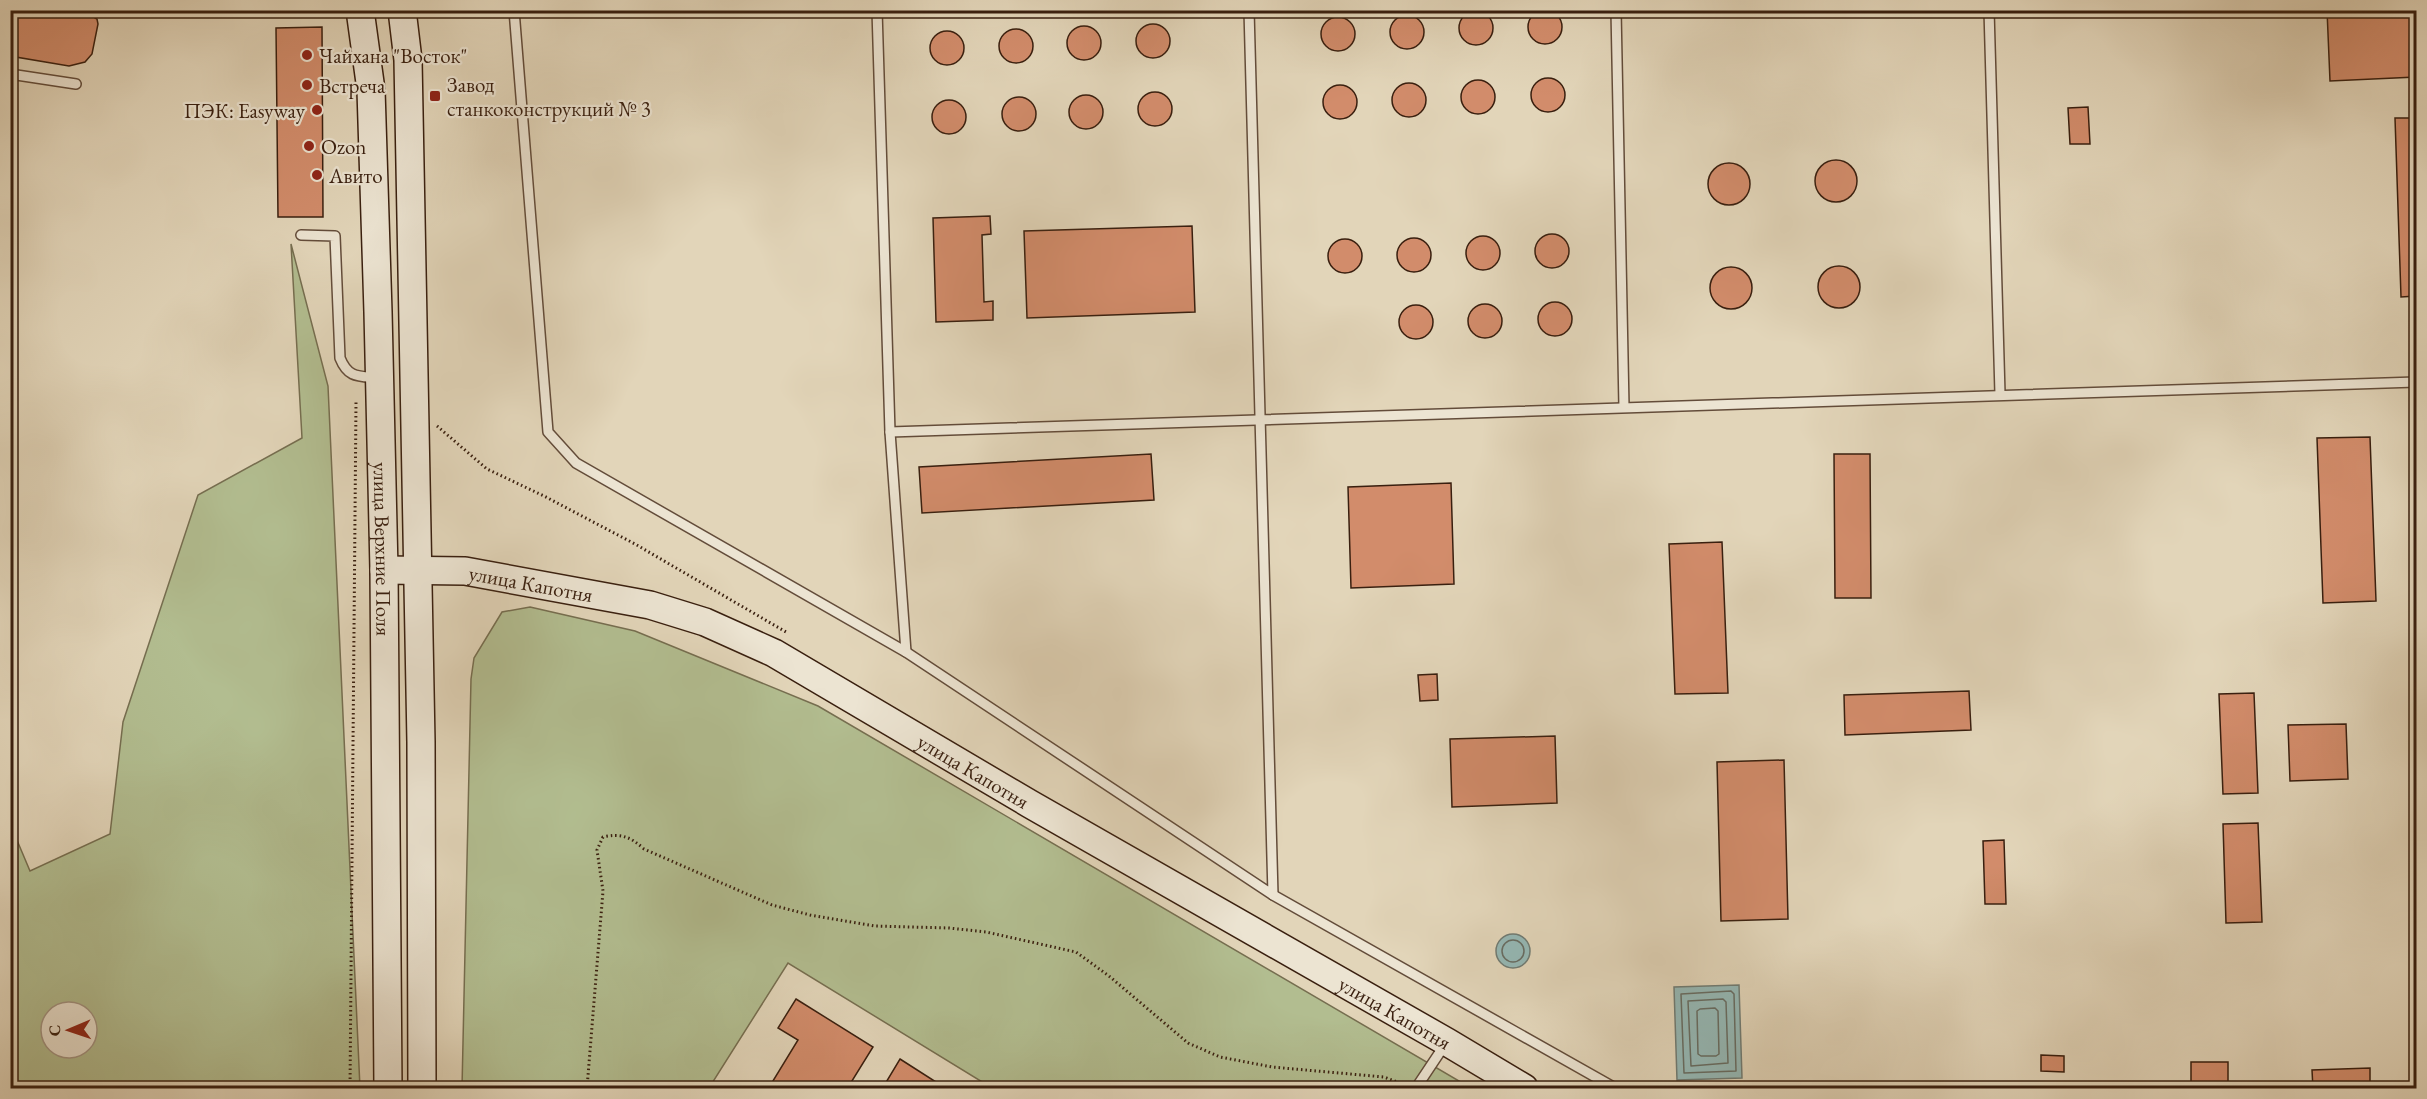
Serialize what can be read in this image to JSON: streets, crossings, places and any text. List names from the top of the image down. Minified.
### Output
{"streets":{"main road":["улица Верхние Поля","улица Капотня"]},"crossings":[["улица Верхние Поля","улица Капотня"]],"places":{"other":["Чайхана \"Восток\"","Встреча","ПЭК: Easyway","Ozon","Авито"],"transit":["Завод станкоконструкций № 3"]},"north":"left"}
